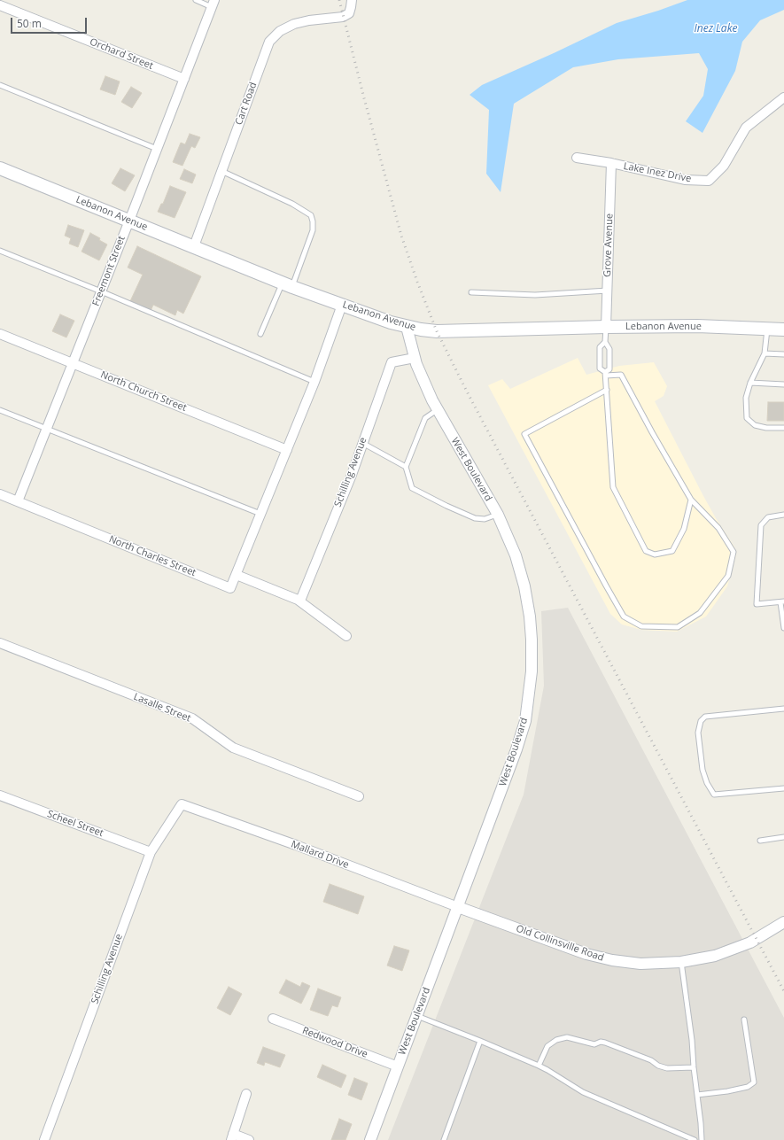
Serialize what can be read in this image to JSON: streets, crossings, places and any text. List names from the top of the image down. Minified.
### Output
{"streets":{"main road":["Lebanon Avenue"],"street":["Orchard Street","Cart Road","Lake Inez Drive","Grove Avenue","Freemont Street","North Church Street","West Boulevard","Schilling Avenue","North Charles Street","Lasalle Street","Scheel Street","Mallard Drive","Old Collinsville Road","Redwood Drive"]},"crossings":[["Orchard Street","Freemont Street"],["Cart Road","Lebanon Avenue"],["Lake Inez Drive","Grove Avenue"],["Lebanon Avenue","Grove Avenue"],["Lebanon Avenue","Freemont Street"],["Lebanon Avenue","West Boulevard"],["Freemont Street","North Church Street"],["Freemont Street","North Charles Street"],["West Boulevard","Schilling Avenue"],["West Boulevard","Mallard Drive"],["West Boulevard","Old Collinsville Road"],["West Boulevard","Redwood Drive"],["Schilling Avenue","Scheel Street"],["Schilling Avenue","Mallard Drive"],["Mallard Drive","Old Collinsville Road"]],"water":["Inez Lake"],"scale_bar":"50 m"}
